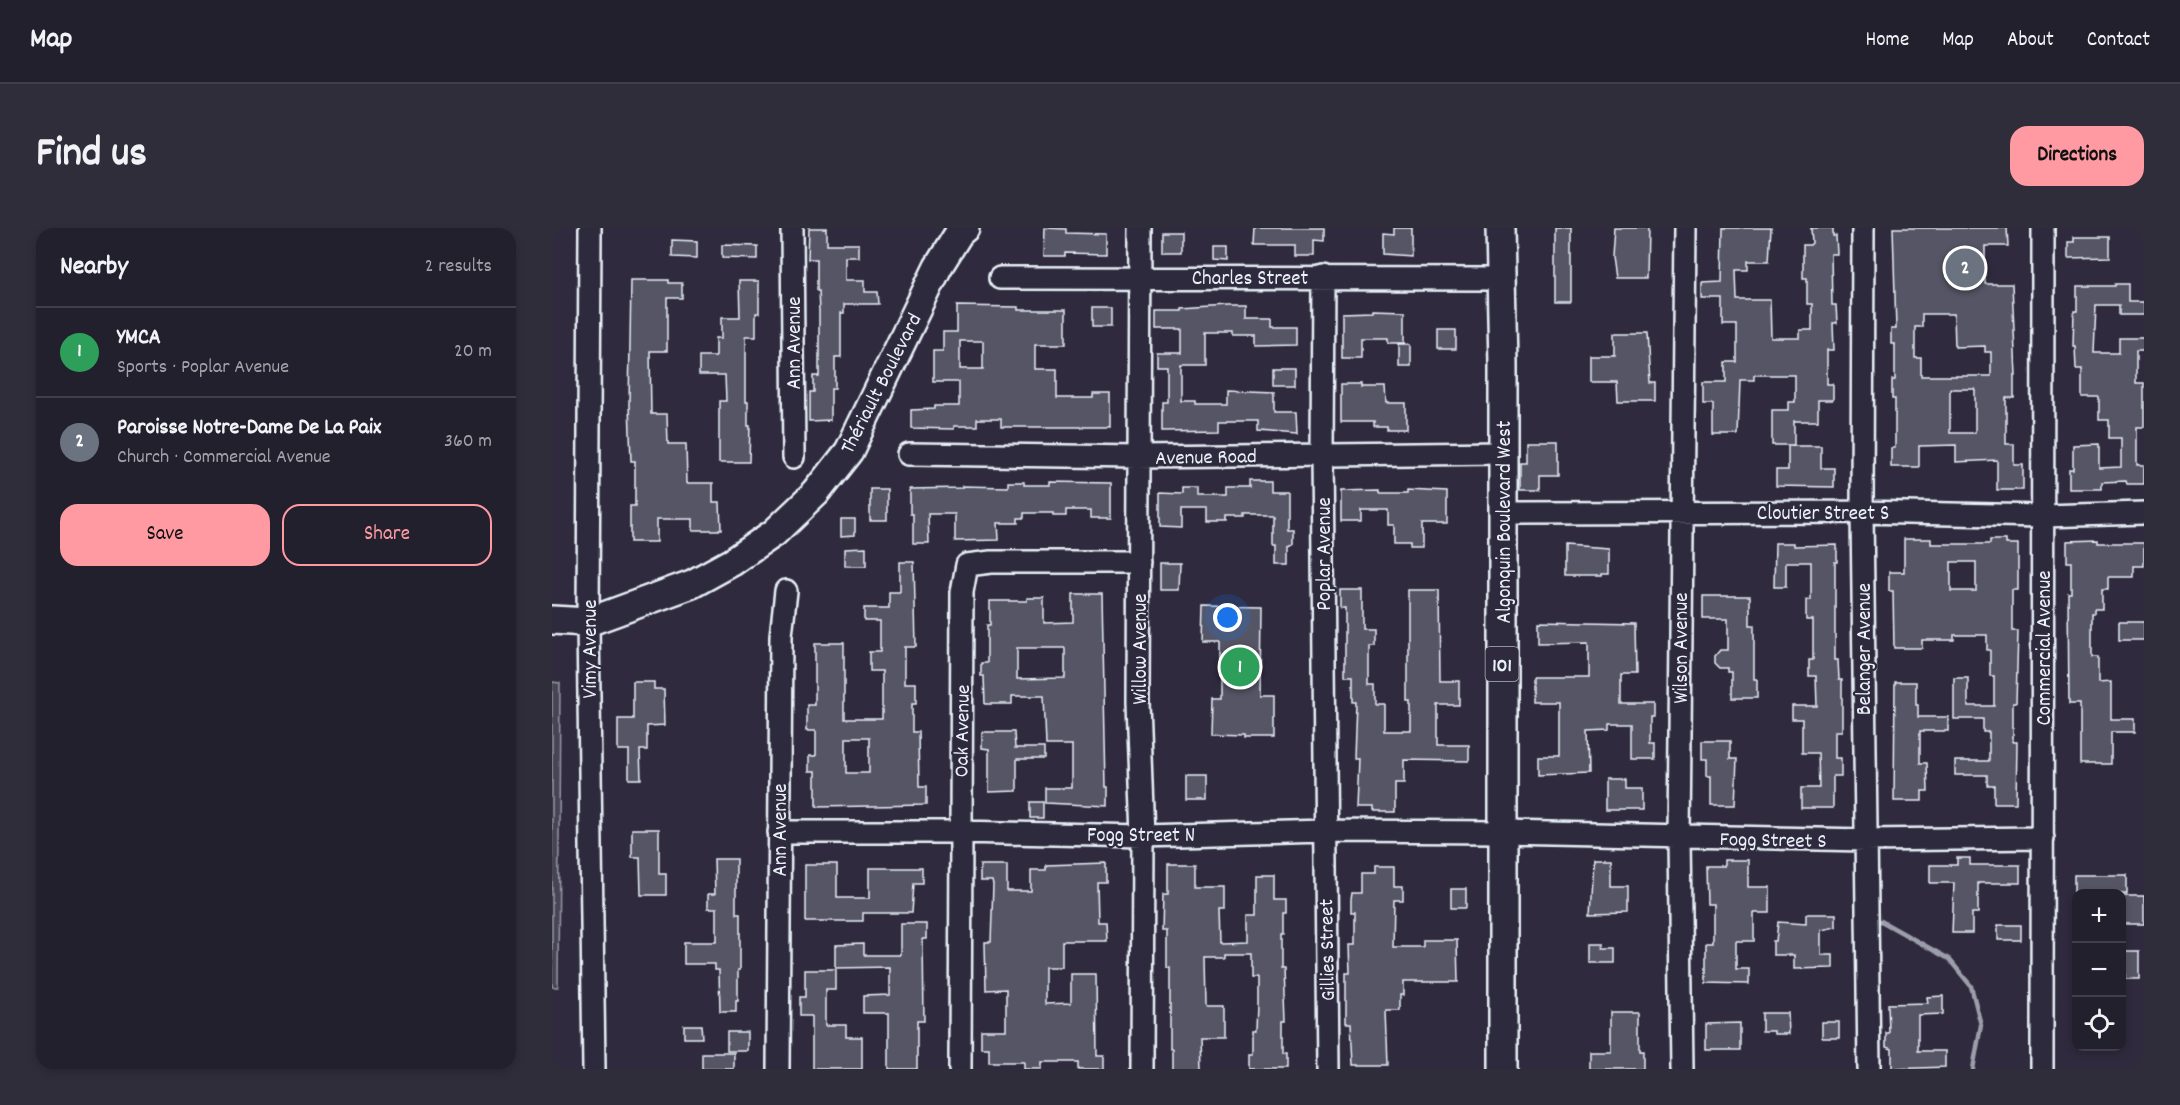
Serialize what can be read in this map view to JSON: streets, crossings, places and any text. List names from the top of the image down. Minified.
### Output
{"streets":{"main road":["Thériault Boulevard","Algonquin Boulevard West","101"],"street":["Charles Street","Ann Avenue","Avenue Road","Cloutier Street S","Poplar Avenue","Wilson Avenue","Commercial Avenue","Vimy Avenue","Willow Avenue","Belanger Avenue","Oak Avenue","Fogg Street N","Fogg Street S","Gillies Street"]},"crossings":[["Charles Street","Algonquin Boulevard West"],["Charles Street","Poplar Avenue"],["Charles Street","Willow Avenue"],["Ann Avenue","Fogg Street N"],["Thériault Boulevard","Vimy Avenue"],["Avenue Road","Algonquin Boulevard West"],["Avenue Road","Poplar Avenue"],["Avenue Road","Willow Avenue"],["Cloutier Street S","Algonquin Boulevard West"],["Cloutier Street S","Wilson Avenue"],["Cloutier Street S","Commercial Avenue"],["Cloutier Street S","Belanger Avenue"],["Algonquin Boulevard West","Fogg Street N"],["Algonquin Boulevard West","Fogg Street S"],["Poplar Avenue","Fogg Street N"],["Poplar Avenue","Gillies Street"],["Wilson Avenue","Fogg Street S"],["Commercial Avenue","Fogg Street S"],["Willow Avenue","Oak Avenue"],["Willow Avenue","Fogg Street N"],["Belanger Avenue","Fogg Street S"],["Oak Avenue","Fogg Street N"],["Fogg Street N","Fogg Street S"],["Fogg Street N","Gillies Street"]],"page":{"header":"Map","nav":["Home","Map","About","Contact"],"title":"Find us","buttons":["Directions",["Save","Share"]],"heading":["Nearby","2 results"],"pins":["2","1"],"list":[{"mark":"1","name":"YMCA","note":"Sports · Poplar Avenue","value":"20 m"},{"mark":"2","name":"Paroisse Notre-Dame De La Paix","note":"Church · Commercial Avenue","value":"360 m"}],"map_buttons":["+","−"]}}
